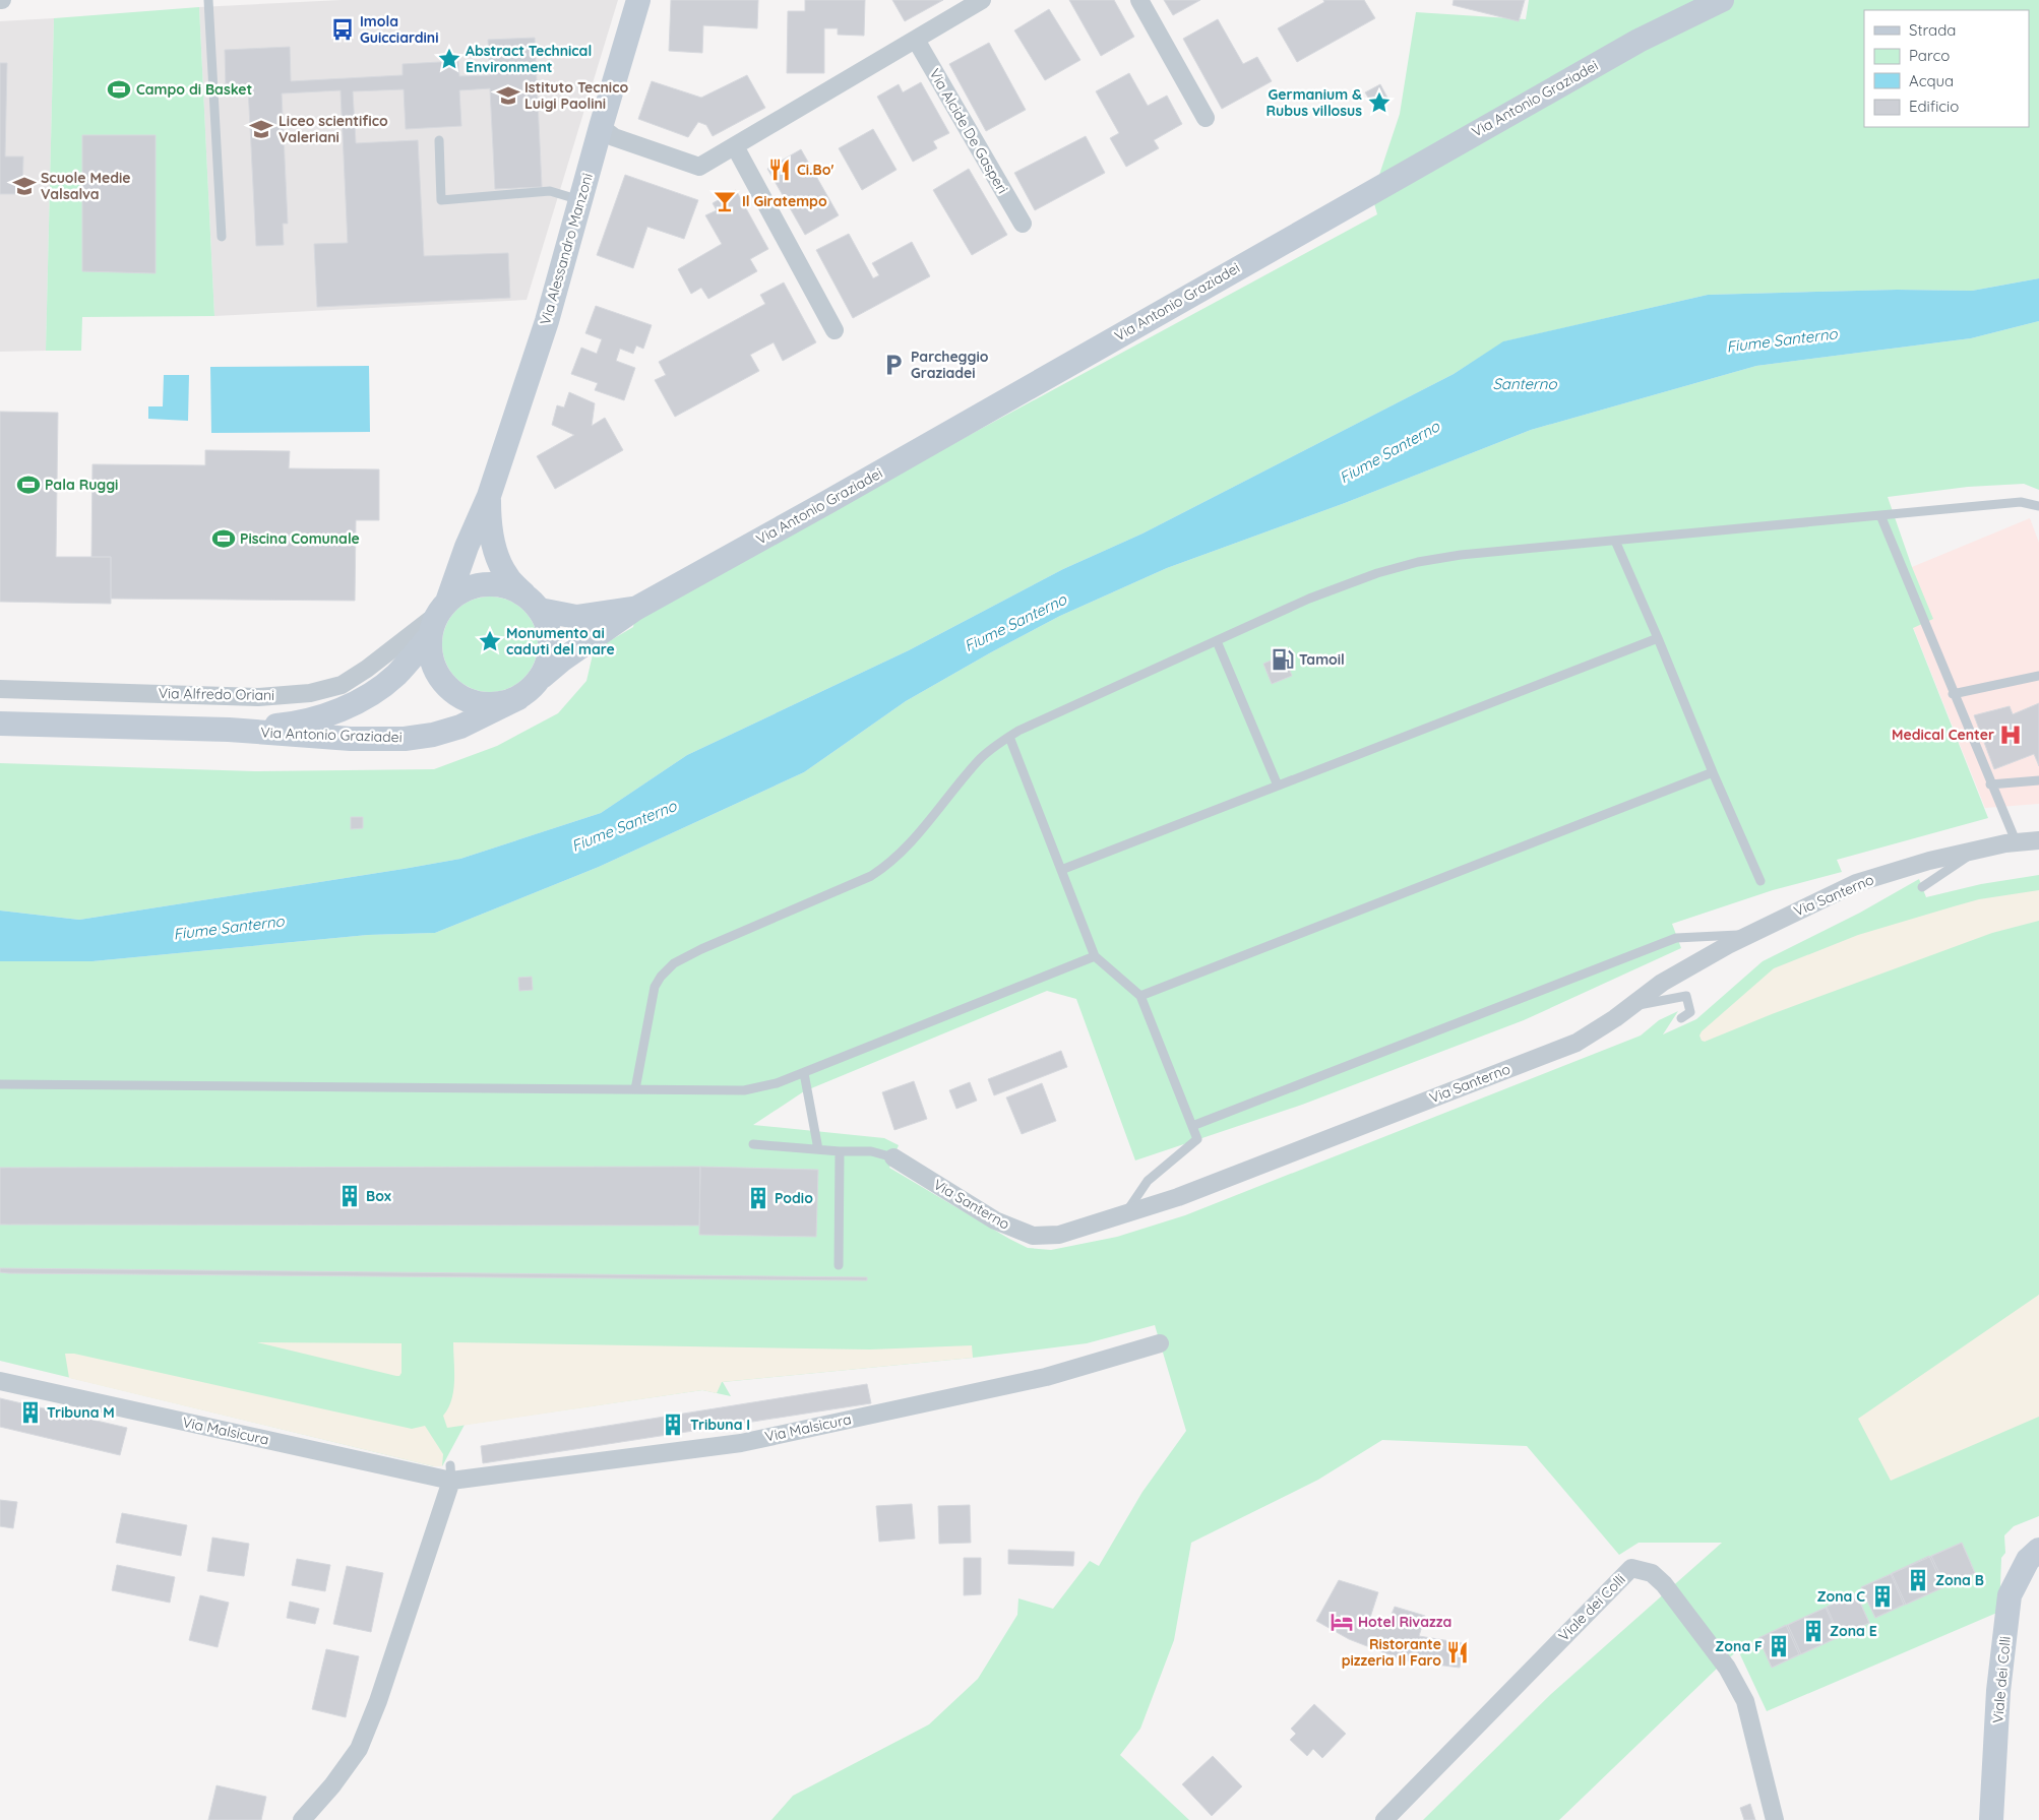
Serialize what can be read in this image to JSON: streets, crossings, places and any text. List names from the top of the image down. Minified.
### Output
{"streets":{"street":["Via Antonio Graziadei","Via Alcide De Gasperi","Via Alessandro Manzoni","Via Alfredo Oriani","Via Santerno","Via Malsicura","Viale dei Colli"]},"crossings":[["Via Antonio Graziadei","Via Alessandro Manzoni"],["Via Antonio Graziadei","Via Alfredo Oriani"],["Via Alessandro Manzoni","Via Alfredo Oriani"]],"water":["Fiume Santerno","Santerno"],"places":{"bus stop":["Imola Guicciardini"],"place":["Abstract Technical Environment","Germanium & Rubus villosus","Monumento ai caduti del mare"],"sports":["Campo di Basket","Pala Ruggi","Piscina Comunale"],"school or university":["Istituto Tecnico Luigi Paolini","Liceo scientifico Valeriani","Scuole Medie Valsalva"],"restaurant":["Ci.Bo'","Ristorante pizzeria Il Faro"],"bar":["Il Giratempo"],"parking":["Parcheggio Graziadei"],"fuel station":["Tamoil"],"hospital":["Medical Center"],"building":["Box","Podio","Tribuna M","Tribuna I","Zona B","Zona C","Zona E","Zona F"],"hotel":["Hotel Rivazza"]},"legend":["Strada","Parco","Acqua","Edificio"]}
